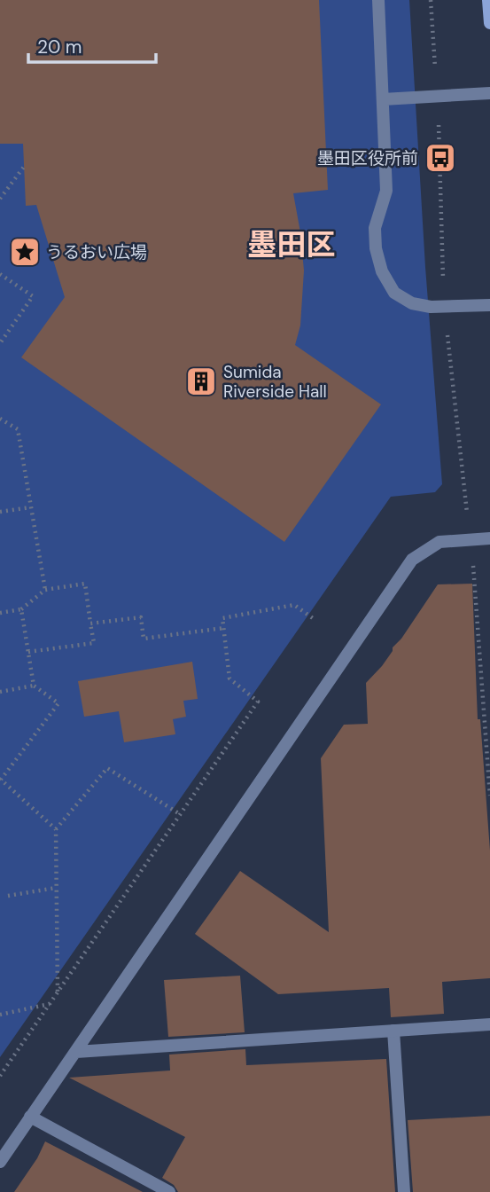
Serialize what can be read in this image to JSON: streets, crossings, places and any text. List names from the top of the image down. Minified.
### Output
{"districts":["墨田区"],"places":{"bus stop":["墨田区役所前"],"place":["うるおい広場"],"building":["Sumida Riverside Hall"]},"scale_bar":"20 m"}
